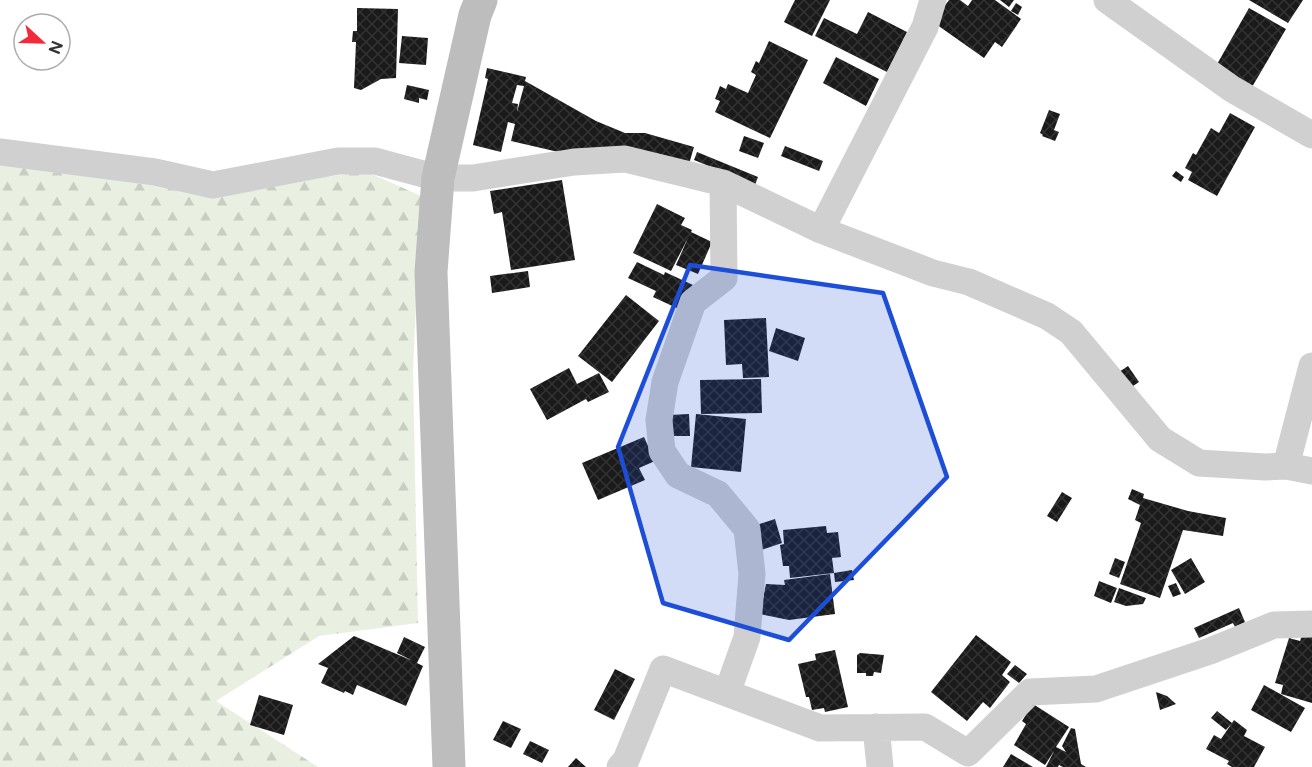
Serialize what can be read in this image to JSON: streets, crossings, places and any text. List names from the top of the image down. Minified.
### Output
{"north":"right"}
